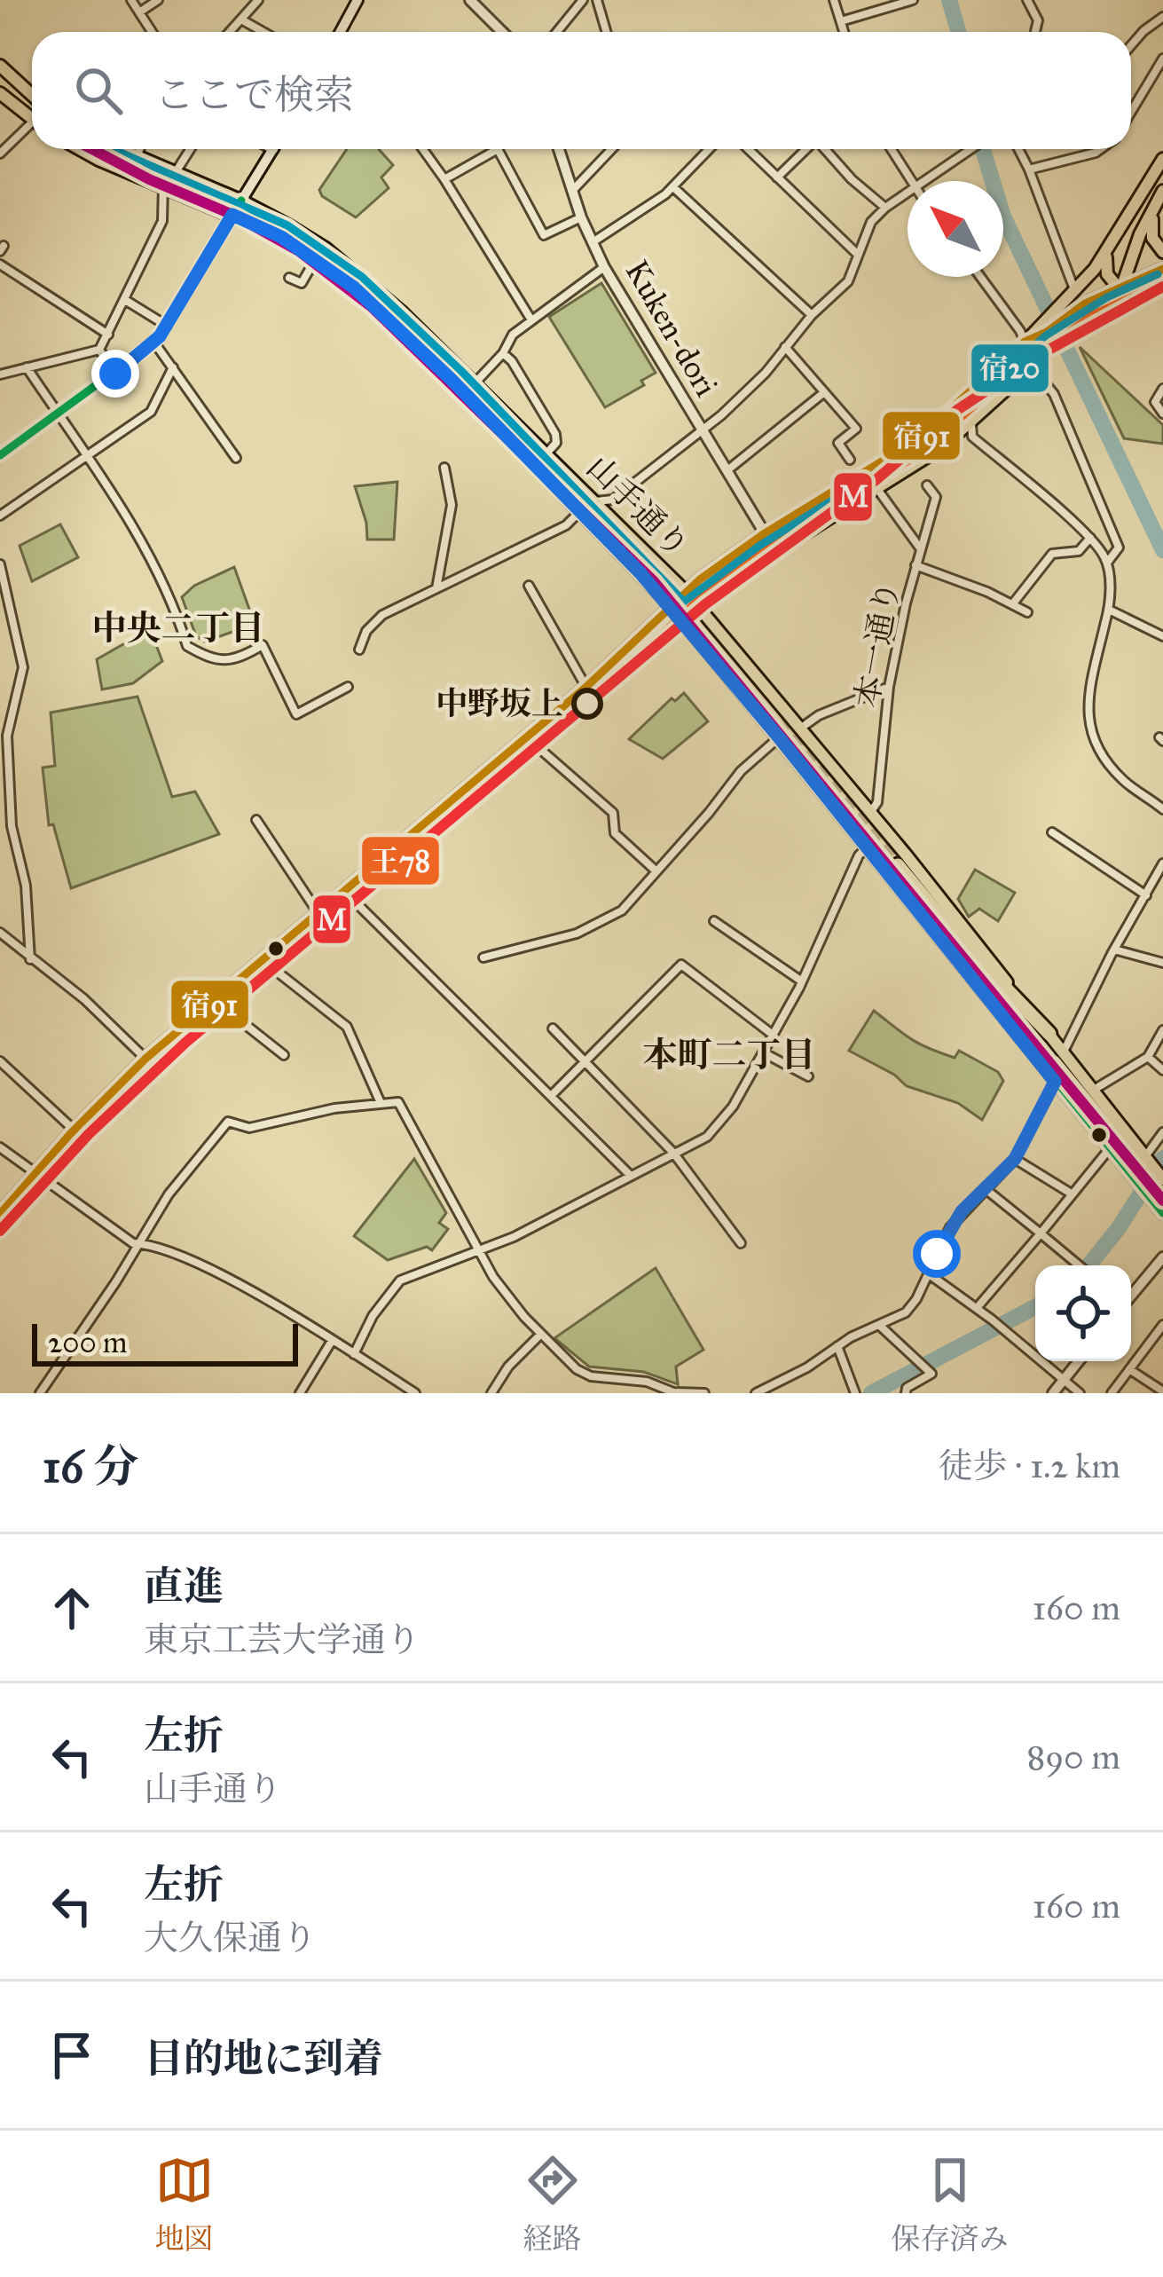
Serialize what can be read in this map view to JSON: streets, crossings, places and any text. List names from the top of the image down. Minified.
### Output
{"streets":{"main road":["山手通り"],"street":["Kuken-dori","本一通り"]},"crossings":[["山手通り","本一通り"]],"districts":["中央二丁目","本町二丁目"],"places":["中野坂上"],"lines":["transit line 宿20","transit line 宿91","transit line 王78","transit line M"],"scale_bar":"200 m","north":"top left","page":{"search":"ここで検索","scale":"200 m","heading":["16 分","徒歩 · 1.2 km"],"list":[["直進","東京工芸大学通り","160 m"],["左折","山手通り","890 m"],["左折","大久保通り","160 m"],"目的地に到着"],"nav":["地図","経路","保存済み"]}}
